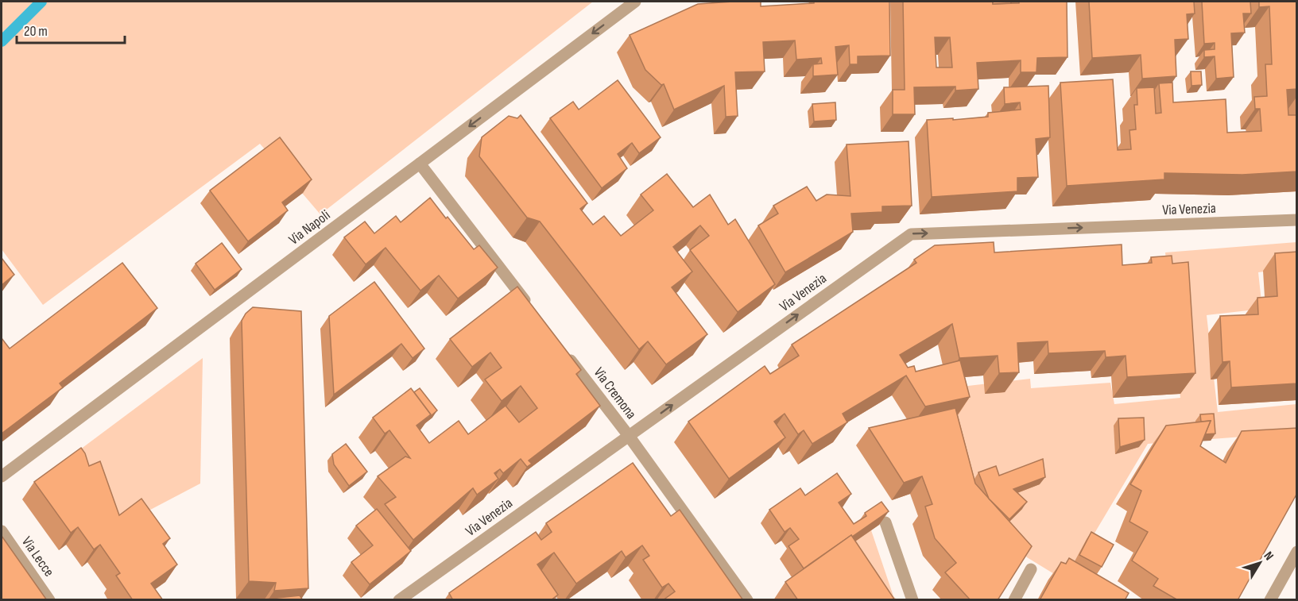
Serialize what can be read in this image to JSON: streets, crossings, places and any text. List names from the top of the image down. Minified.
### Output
{"streets":{"street":["Via Venezia","Via Napoli","Via Cremona","Via Lecce"]},"crossings":[["Via Venezia","Via Cremona"]],"one_way":["Via Venezia"],"scale_bar":"20 m","north":"top right"}
